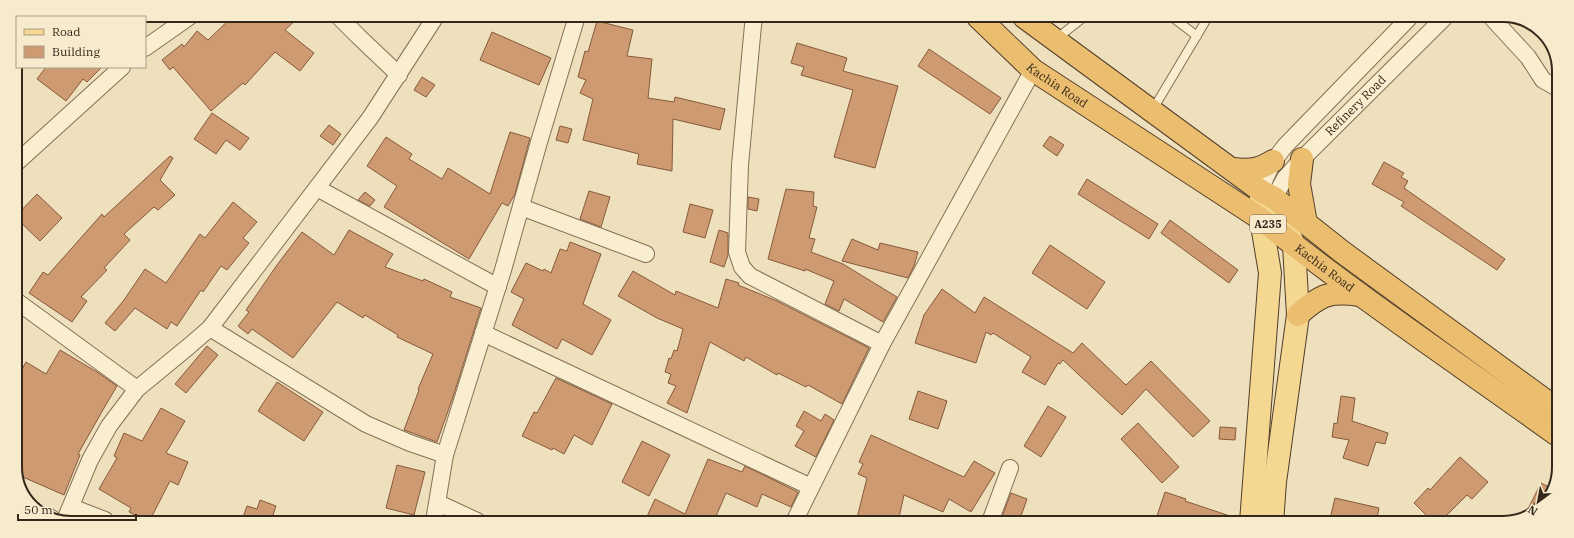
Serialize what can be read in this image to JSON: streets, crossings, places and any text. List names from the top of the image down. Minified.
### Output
{"streets":{"highway":["Kachia Road","A235"],"street":["Refinery Road"]},"crossings":[["Kachia Road","Refinery Road"]],"legend":["Road","Building"],"scale_bar":"50 m","north":"bottom left"}
